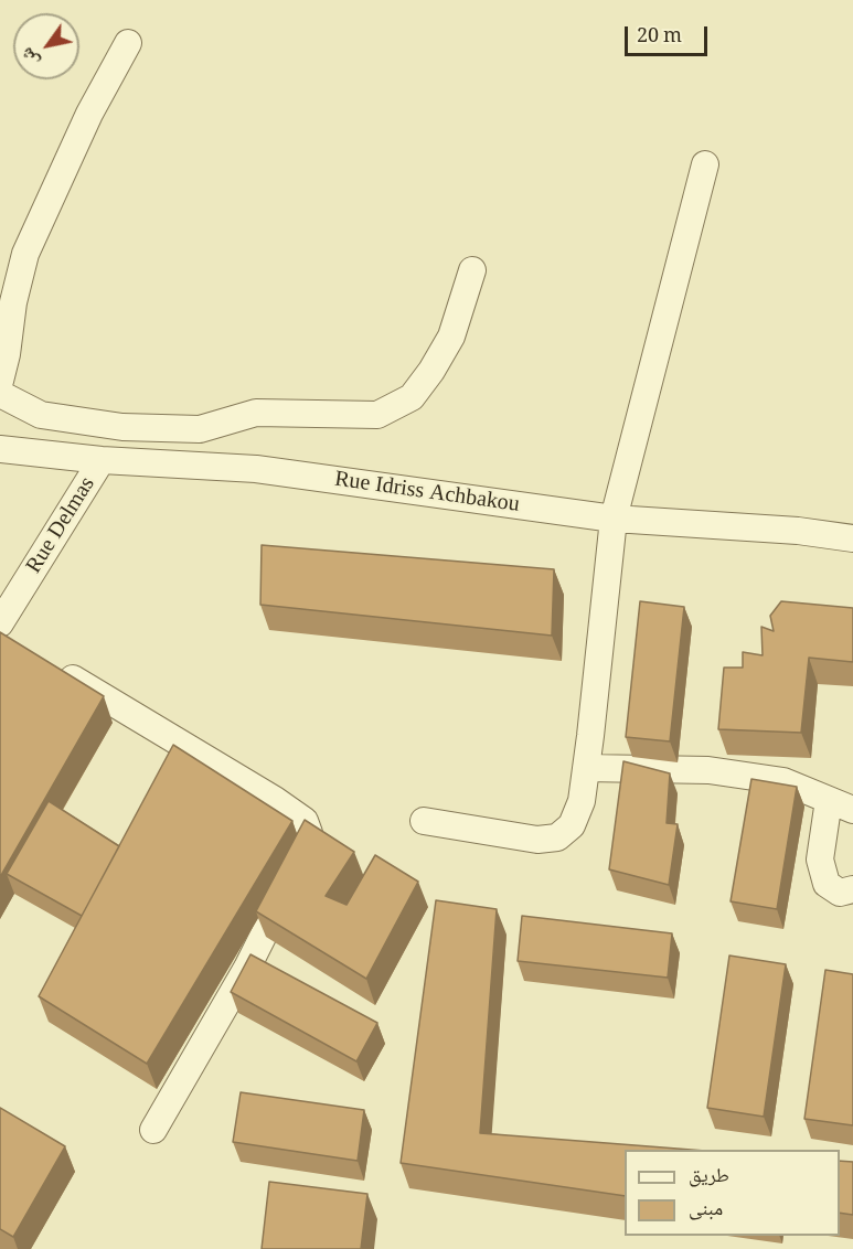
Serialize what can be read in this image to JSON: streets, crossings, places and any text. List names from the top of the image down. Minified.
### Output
{"streets":{"street":["Rue Idriss Achbakou","Rue Delmas"]},"crossings":[["Rue Idriss Achbakou","Rue Delmas"]],"legend":["طريق","مبنى"],"scale_bar":"20 m","north":"bottom left"}
